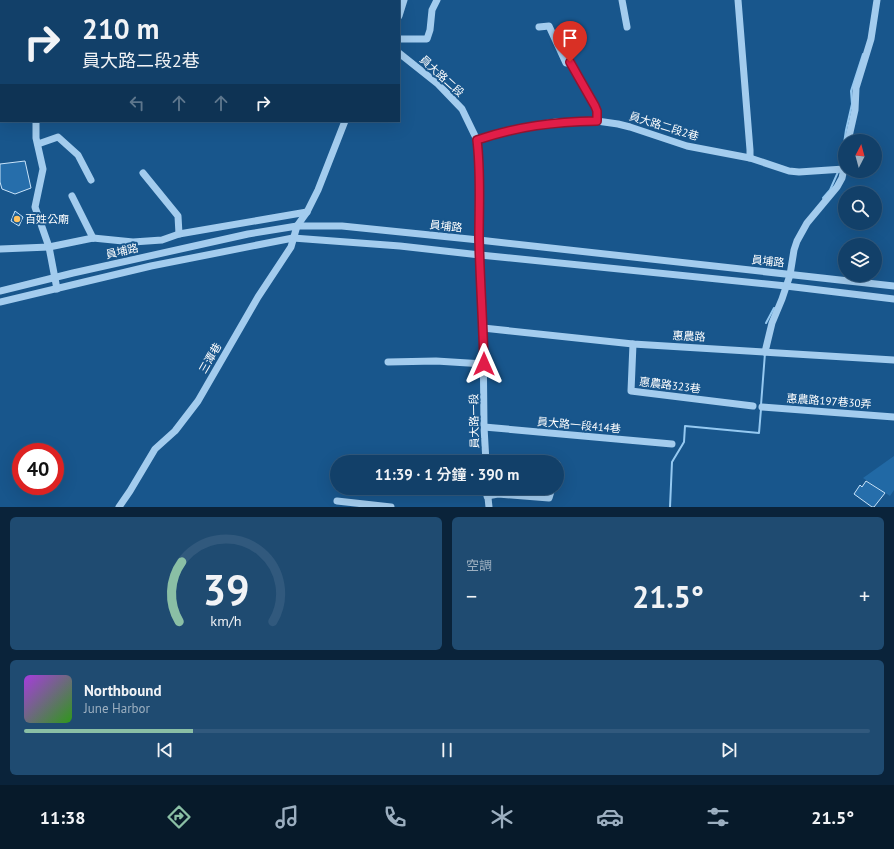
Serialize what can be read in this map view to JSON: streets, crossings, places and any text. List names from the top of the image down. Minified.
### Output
{"streets":{"street":["員大路二段","員大路二段2巷","員埔路","惠農路","三潭巷","惠農路323巷","惠農路197巷30弄","員大路一段","員大路一段414巷"]},"crossings":[["員大路二段","員大路二段2巷"],["員大路二段","員大路一段"],["員大路二段2巷","員大路一段"],["員埔路","三潭巷"],["員埔路","員大路一段"],["惠農路","惠農路323巷"],["惠農路","員大路一段"],["員大路一段","員大路一段414巷"]],"places":["百姓公廟"],"north":"top","page":{"turn":["210 m","員大路二段2巷"],"limit":"40","trip":"11:39 · 1 分鐘 · 390 m","tile":"空調","heat":["−","21.5°","+"],"song":["Northbound","June Harbor"],"tabs":["11:38","21.5°"],"gauge":["39","km/h"]}}
